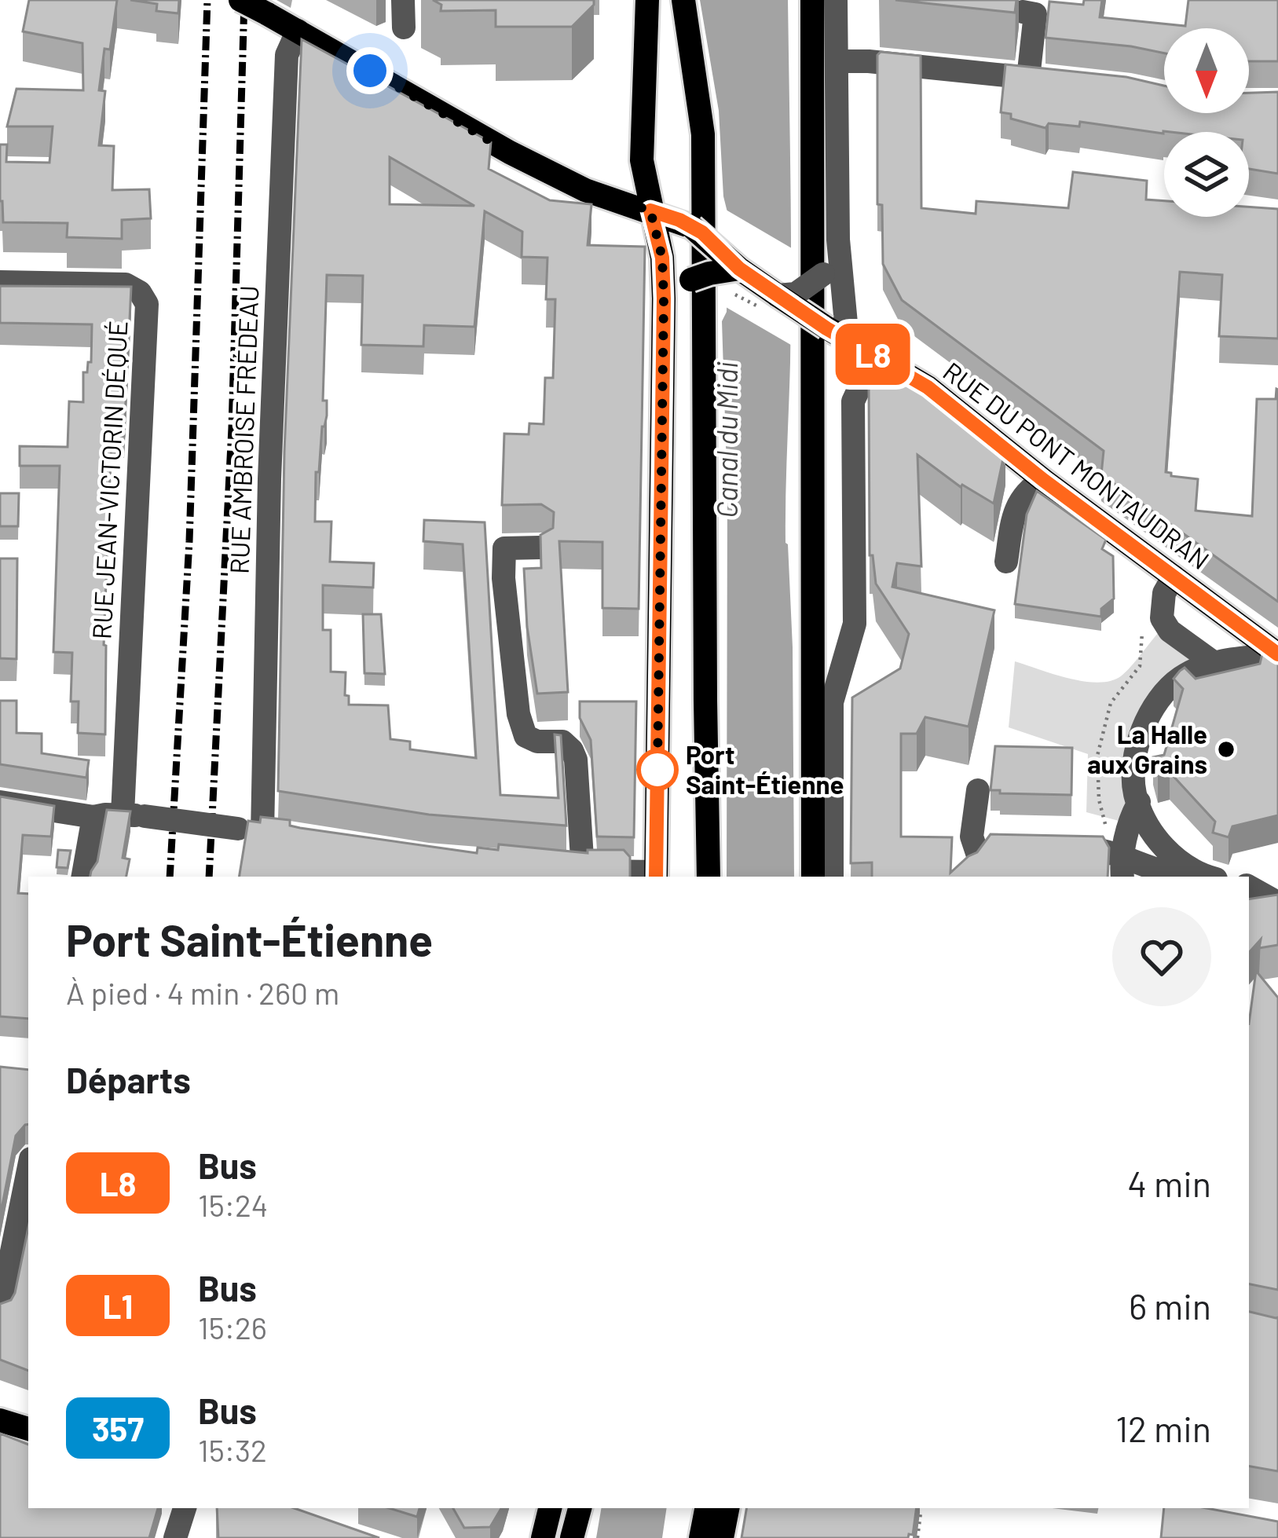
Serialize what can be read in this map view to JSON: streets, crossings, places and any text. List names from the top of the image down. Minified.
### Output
{"streets":{"main road":["RUE DU PONT MONTAUDRAN"],"street":["RUE AMBROISE FRÉDEAU","RUE JEAN-VICTORIN DÉQUÉ"]},"crossings":[["RUE AMBROISE FRÉDEAU","RUE DU PONT MONTAUDRAN"],["RUE AMBROISE FRÉDEAU","RUE JEAN-VICTORIN DÉQUÉ"]],"water":["Canal du Midi"],"places":["La Halle aux Grains","Port Saint-Étienne"],"lines":["bus line L8"],"north":"bottom","page":{"on_map":"L8","heading":[["Port Saint-Étienne","À pied · 4 min · 260 m"],"Départs"],"list":[{"mark":"L8","name":"Bus","note":"15:24","value":"4 min"},{"mark":"L1","name":"Bus","note":"15:26","value":"6 min"},{"mark":"357","name":"Bus","note":"15:32","value":"12 min"}]}}
